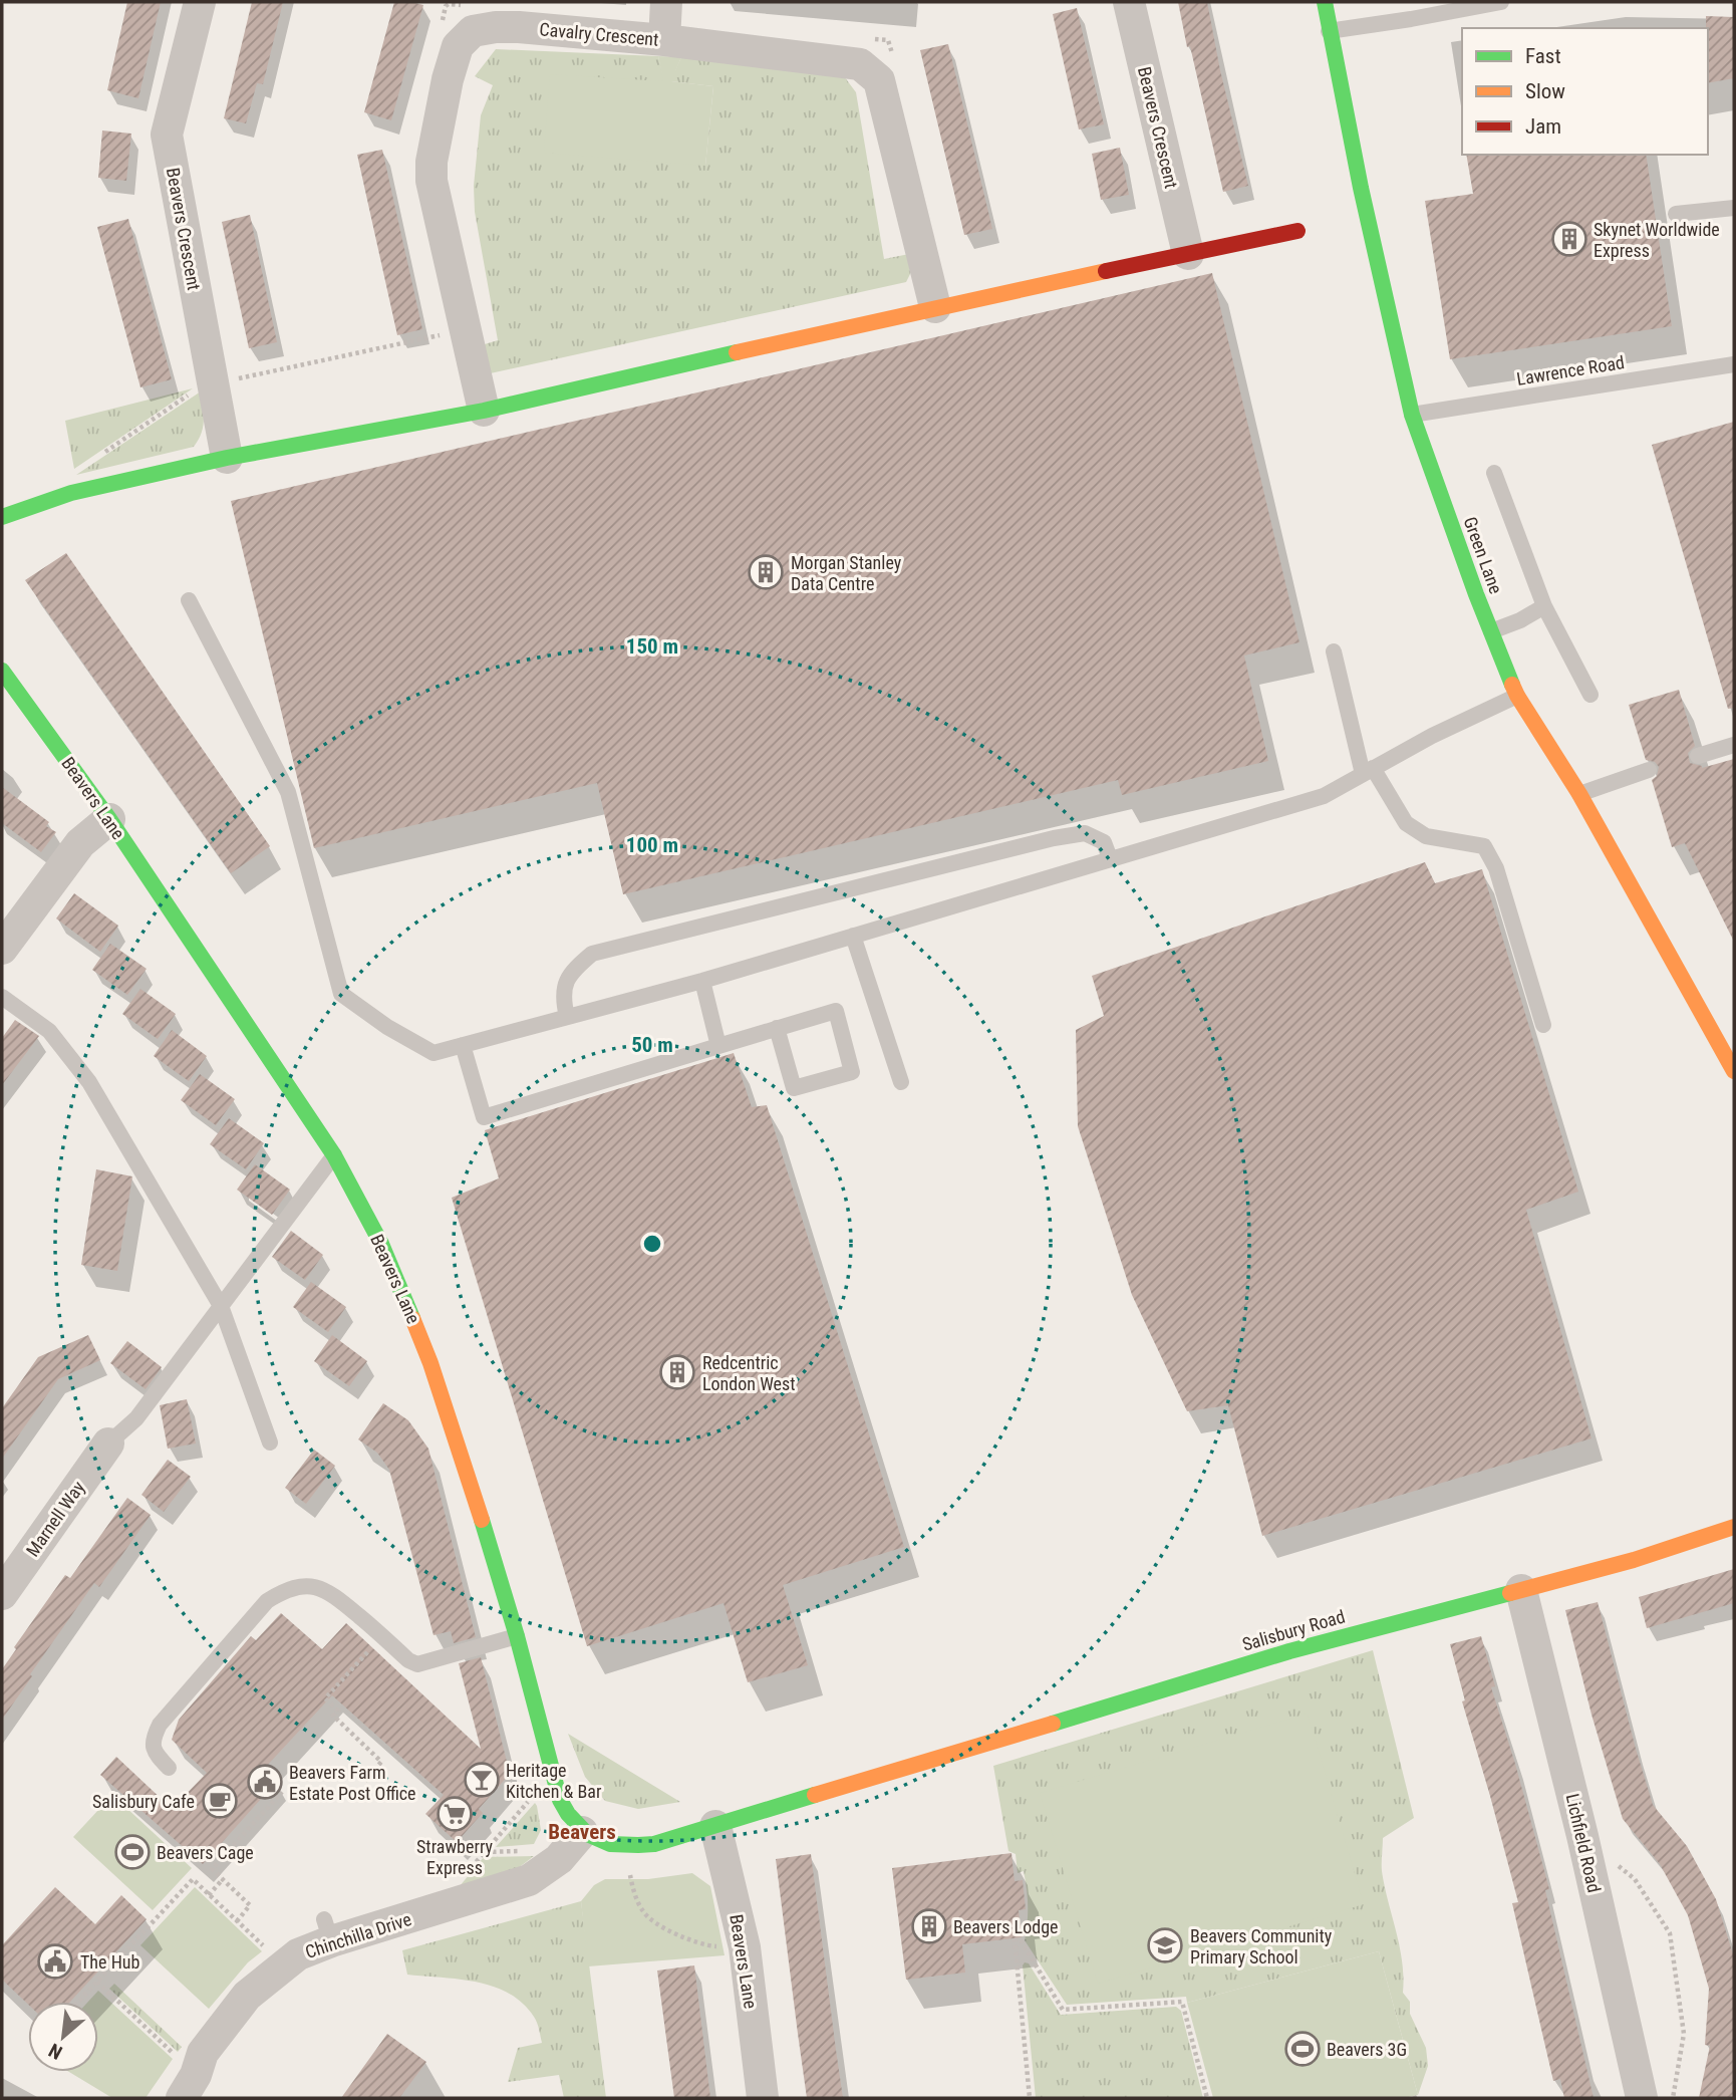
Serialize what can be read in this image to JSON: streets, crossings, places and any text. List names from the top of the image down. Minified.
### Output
{"streets":{"street":["Cavalry Crescent","Beavers Crescent","Green Lane","Beavers Lane","Marnell Way","Salisbury Road","Lichfield Road","Chinchilla Drive"],"lane":["Lawrence Road"]},"crossings":[["Lawrence Road","Green Lane"],["Beavers Lane","Salisbury Road"],["Beavers Lane","Chinchilla Drive"],["Salisbury Road","Lichfield Road"]],"districts":["Beavers"],"places":{"building":["Skynet Worldwide Express","Morgan Stanley Data Centre","Redcentric London West","Beavers Lodge"],"bar":["Heritage Kitchen & Bar"],"public building":["Beavers Farm Estate Post Office","The Hub"],"cafe":["Salisbury Cafe"],"supermarket":["Strawberry Express"],"sports":["Beavers Cage","Beavers 3G"],"school or university":["Beavers Community Primary School"]},"legend":["Fast","Slow","Jam"],"north":"bottom left","rings":["150 m","100 m","50 m"]}
